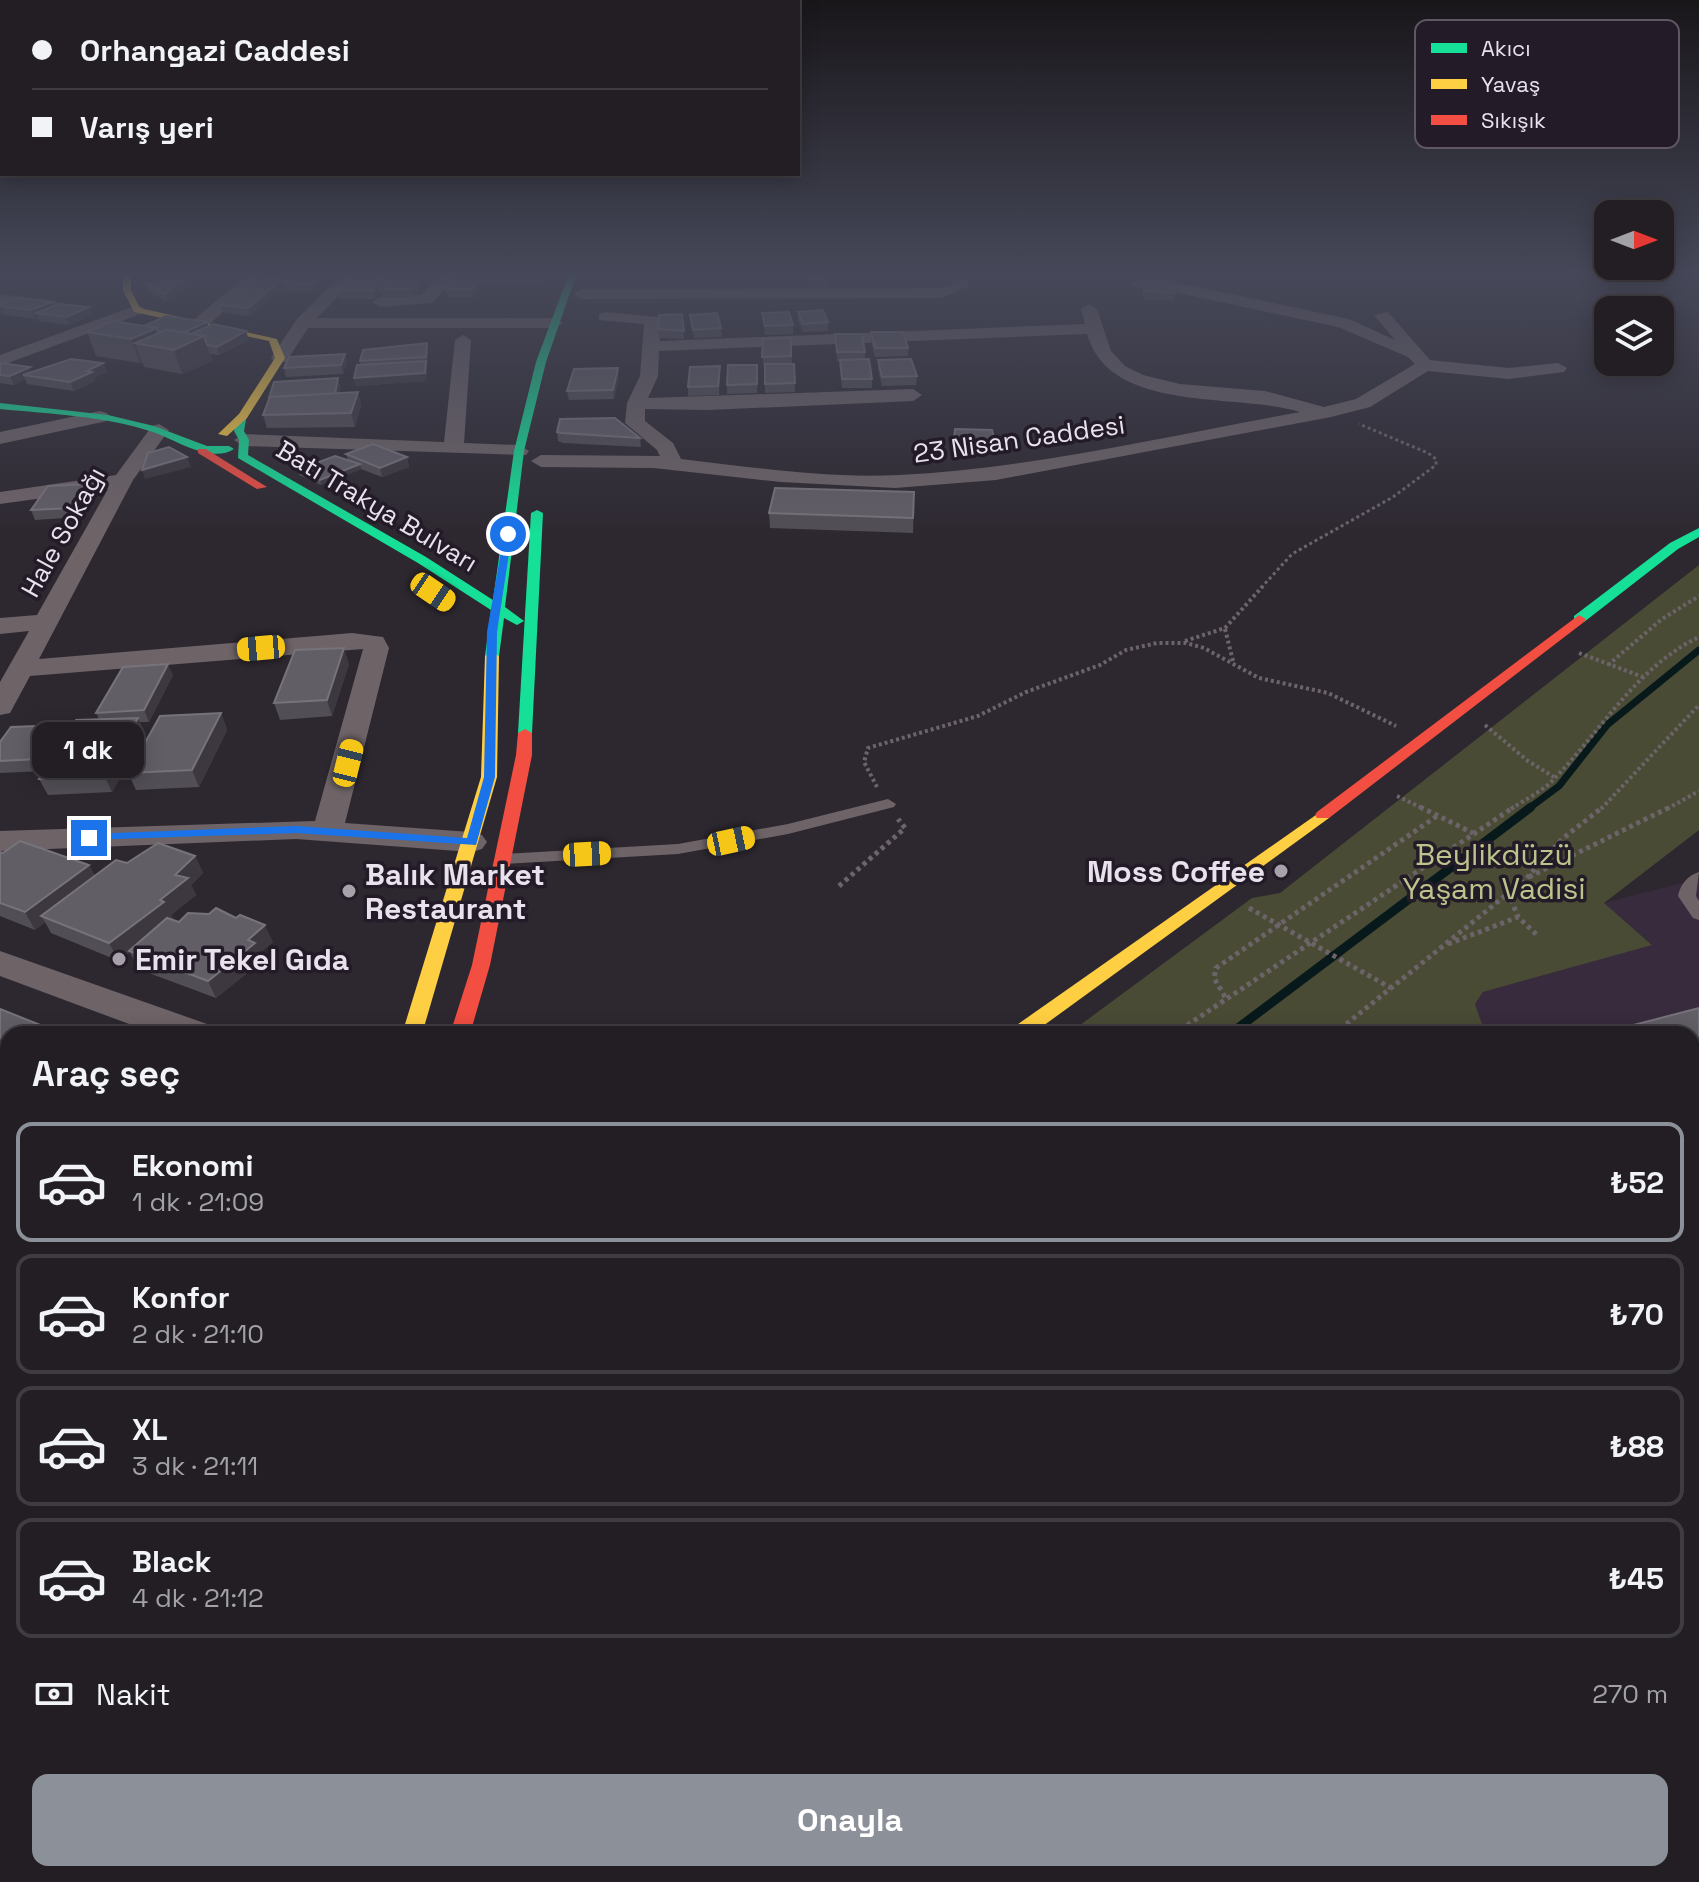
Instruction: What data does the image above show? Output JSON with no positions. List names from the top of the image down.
{
  "streets": {
    "main road": ["Batı Trakya Bulvarı"],
    "street": ["23 Nisan Caddesi", "Hale Sokağı"]
  },
  "crossings": [
    ["Batı Trakya Bulvarı", "Hale Sokağı"]
  ],
  "parks": ["Beylikdüzü Yaşam Vadisi"],
  "places": ["Moss Coffee", "Balık Market Restaurant", "Emir Tekel Gıda"],
  "legend": ["Akıcı", "Yavaş", "Sıkışık"],
  "north": "right",
  "page": {
    "banner": ["Orhangazi Caddesi", "Varış yeri"],
    "bubble": "1 dk",
    "heading": "Araç seç",
    "list": [
      {
        "name": "Ekonomi",
        "note": "1 dk · 21:09",
        "value": "₺52"
      },
      {
        "name": "Konfor",
        "note": "2 dk · 21:10",
        "value": "₺70"
      },
      {
        "name": "XL",
        "note": "3 dk · 21:11",
        "value": "₺88"
      },
      {
        "name": "Black",
        "note": "4 dk · 21:12",
        "value": "₺45"
      }
    ],
    "pay": ["Nakit", "270 m"],
    "buttons": "Onayla"
  }
}
